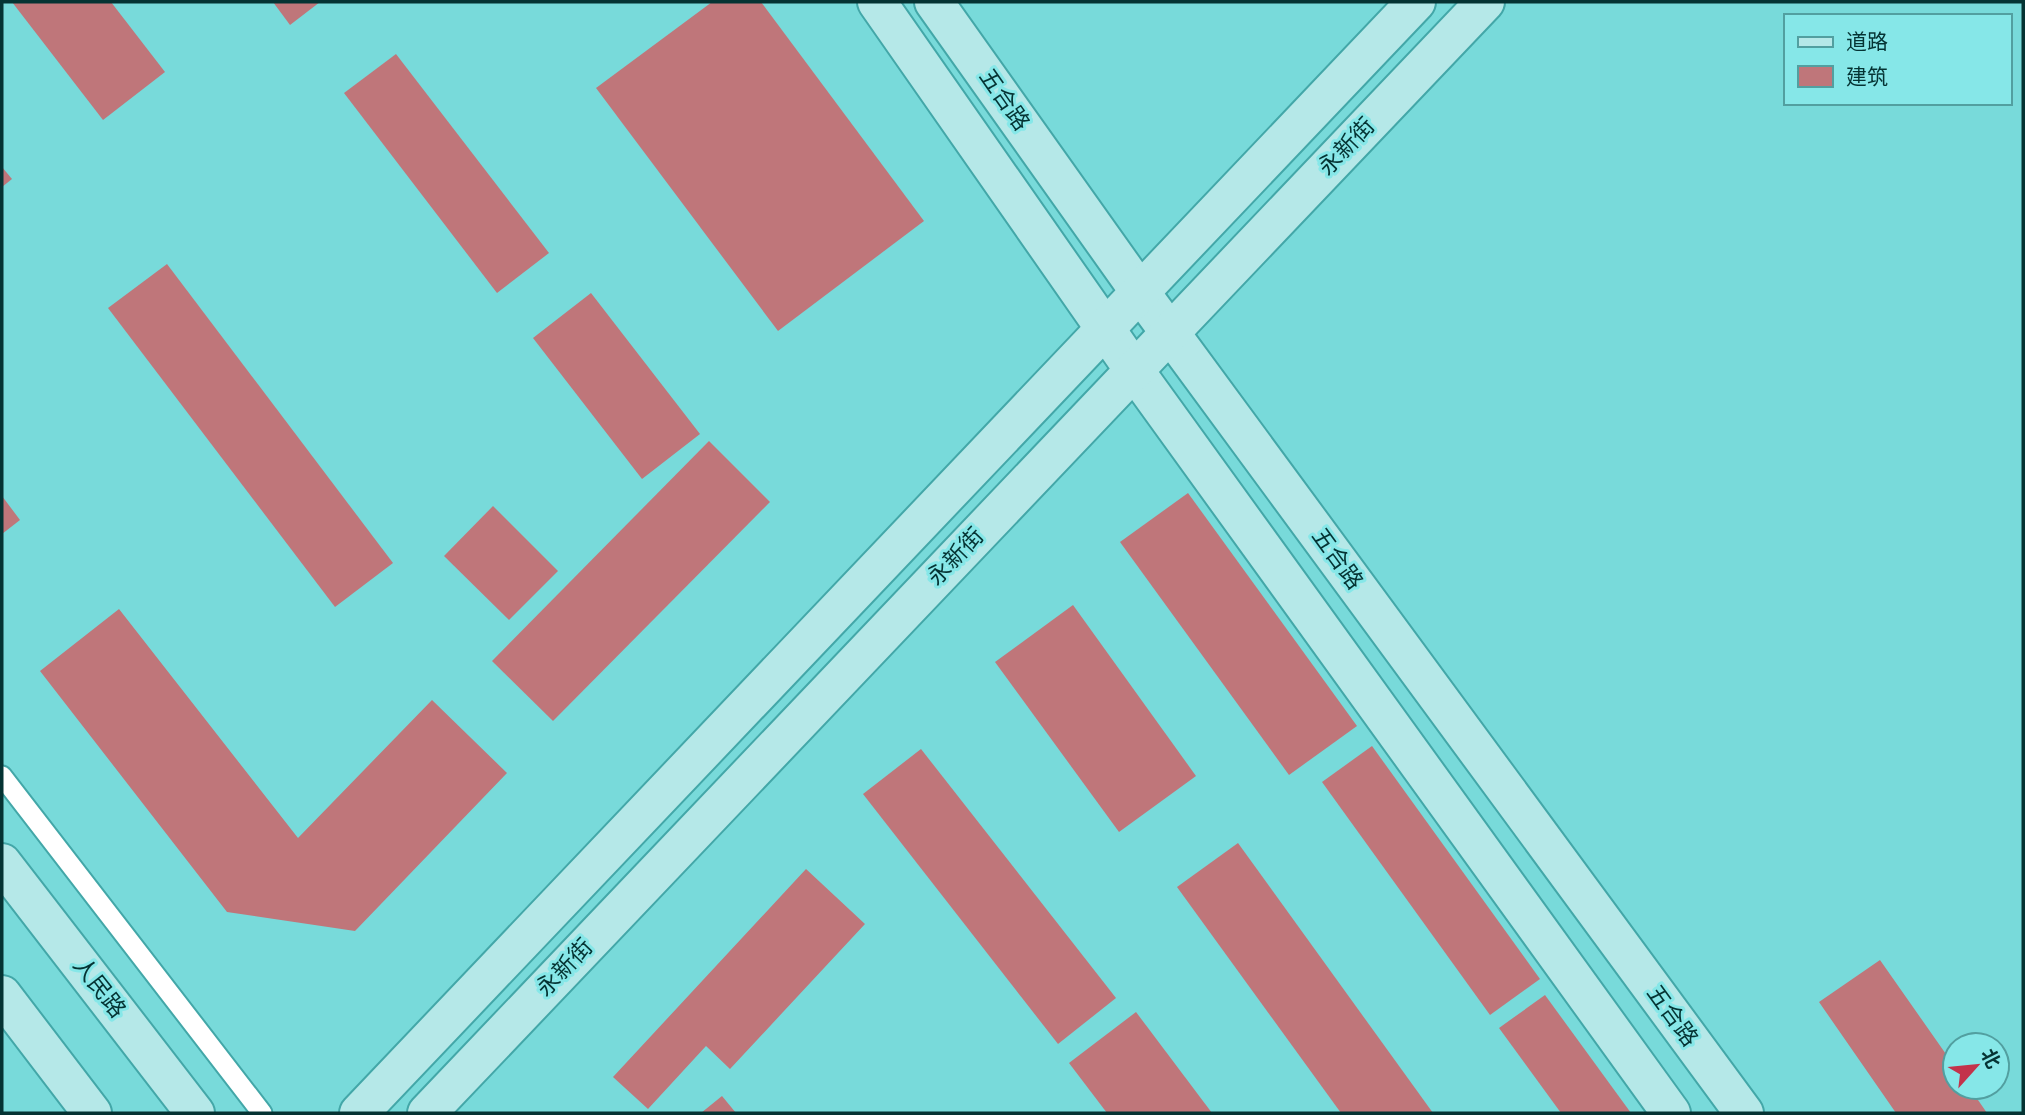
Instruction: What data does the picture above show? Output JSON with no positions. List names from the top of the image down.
{
  "streets": {
    "street": ["五合路", "永新街", "人民路"]
  },
  "crossings": [
    ["五合路", "永新街"]
  ],
  "legend": ["道路", "建筑"],
  "north": "top right"
}
